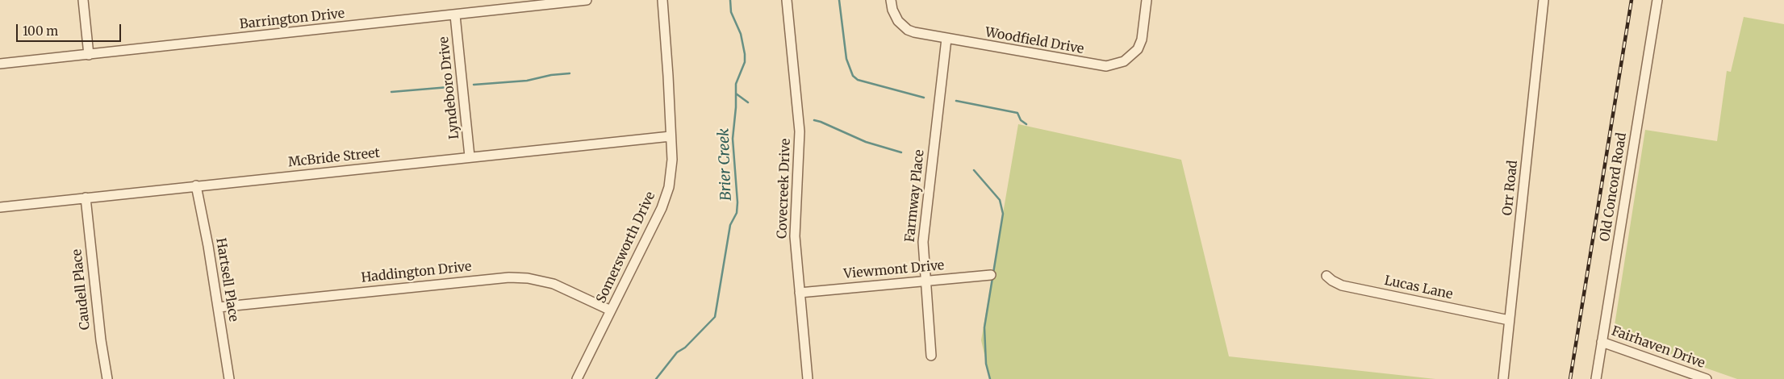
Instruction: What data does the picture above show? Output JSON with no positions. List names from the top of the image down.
{
  "streets": {
    "street": [
      "Barrington Drive",
      "Woodfield Drive",
      "Lyndeboro Drive",
      "McBride Street",
      "Old Concord Road",
      "Orr Road",
      "Covecreek Drive",
      "Farmway Place",
      "Somersworth Drive",
      "Viewmont Drive",
      "Haddington Drive",
      "Hartsell Place",
      "Lucas Lane",
      "Caudell Place",
      "Fairhaven Drive"
    ]
  },
  "crossings": [
    ["Barrington Drive", "Lyndeboro Drive"],
    ["Woodfield Drive", "Farmway Place"],
    ["Lyndeboro Drive", "McBride Street"],
    ["McBride Street", "Somersworth Drive"],
    ["McBride Street", "Hartsell Place"],
    ["McBride Street", "Caudell Place"],
    ["Old Concord Road", "Fairhaven Drive"],
    ["Orr Road", "Lucas Lane"],
    ["Covecreek Drive", "Viewmont Drive"],
    ["Farmway Place", "Viewmont Drive"],
    ["Somersworth Drive", "Haddington Drive"],
    ["Haddington Drive", "Hartsell Place"]
  ],
  "water": ["Brier Creek"],
  "scale_bar": "100 m"
}
